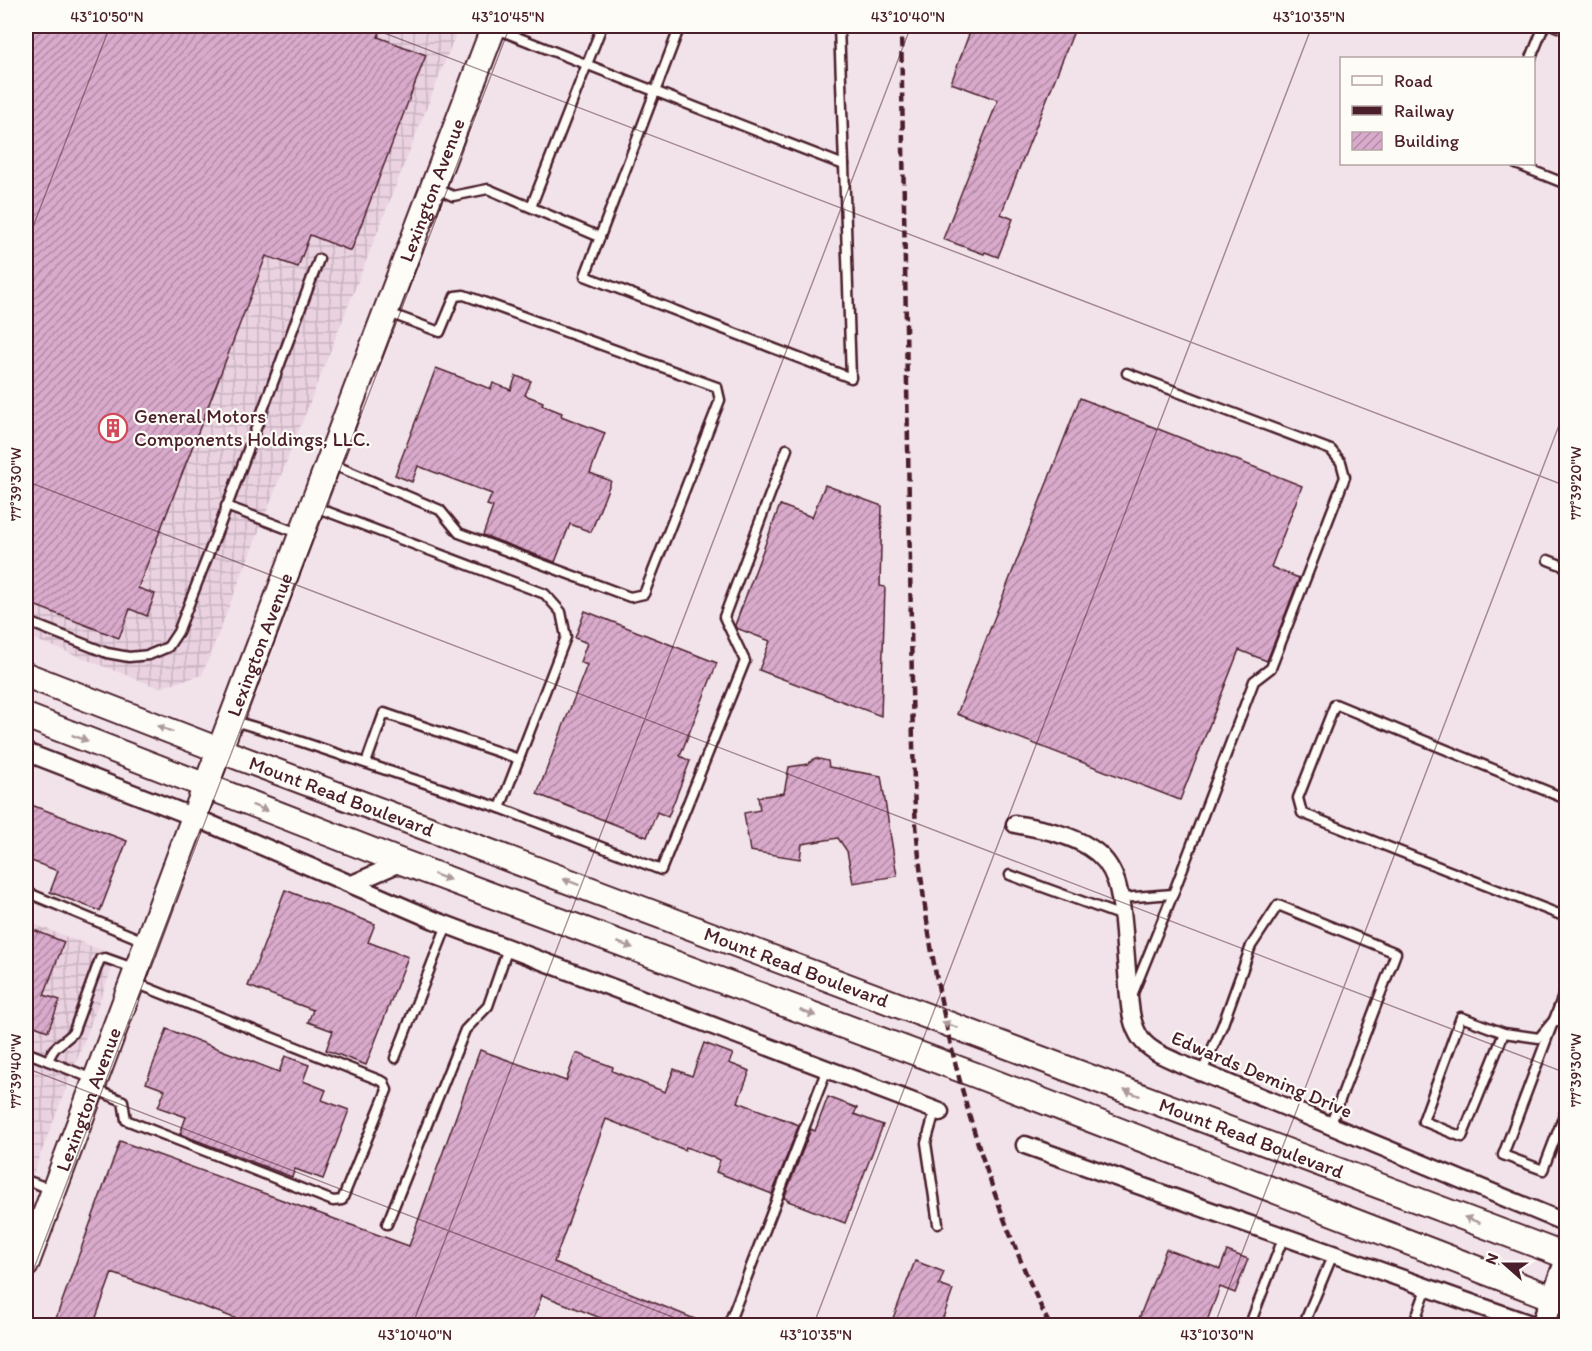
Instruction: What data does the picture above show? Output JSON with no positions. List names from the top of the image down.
{
  "streets": {
    "main road": ["Lexington Avenue", "Mount Read Boulevard"],
    "street": ["Edwards Deming Drive"]
  },
  "crossings": [
    ["Lexington Avenue", "Mount Read Boulevard"]
  ],
  "places": {
    "building": ["General Motors Components Holdings, LLC."]
  },
  "legend": ["Road", "Railway", "Building"],
  "north": "left",
  "coordinates": [
    "43°10'50\"N",
    "43°10'45\"N",
    "43°10'40\"N",
    "43°10'35\"N",
    "77°39'20\"W",
    "77°39'30\"W",
    "77°39'40\"W",
    "43°10'30\"N"
  ]
}
